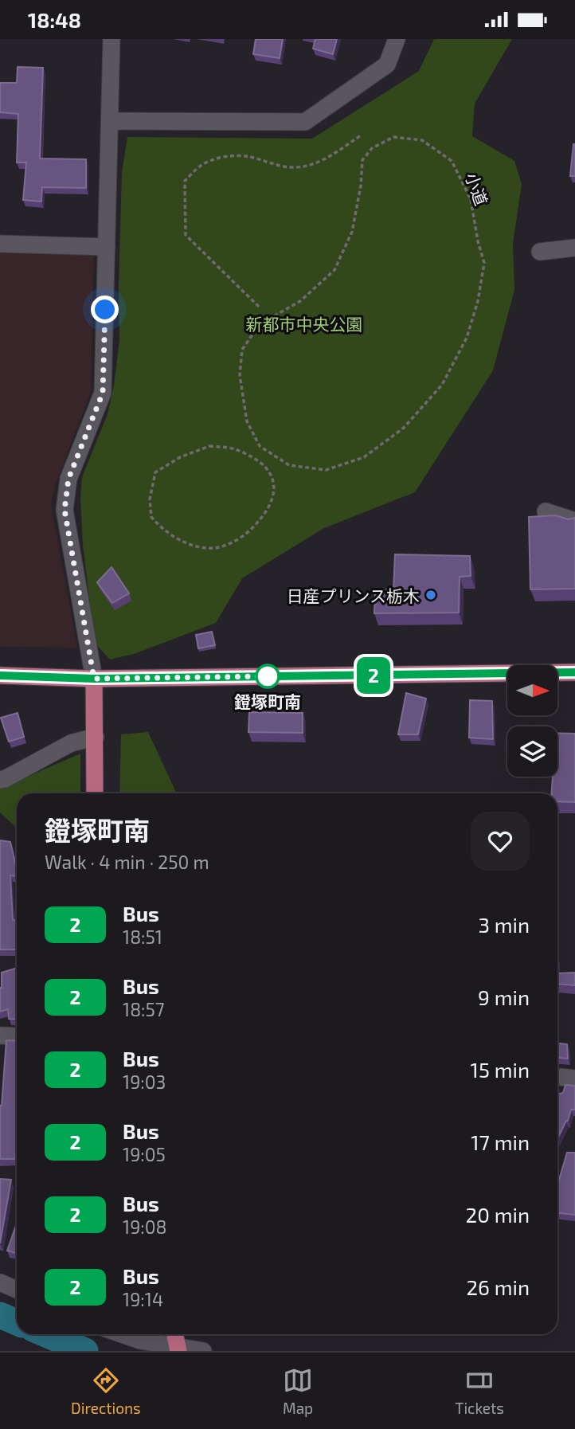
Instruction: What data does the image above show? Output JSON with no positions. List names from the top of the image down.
{
  "streets": {
    "path": ["小道"]
  },
  "parks": ["新都市中央公園"],
  "places": ["日産プリンス栃木", "鐙塚町南"],
  "lines": ["bus line 2"],
  "north": "right",
  "page": {
    "status": "18:48",
    "on_map": "2",
    "heading": ["鐙塚町南", "Walk · 4 min · 250 m"],
    "list": [
      {
        "mark": "2",
        "name": "Bus",
        "note": "18:51",
        "value": "3 min"
      },
      {
        "mark": "2",
        "name": "Bus",
        "note": "18:57",
        "value": "9 min"
      },
      {
        "mark": "2",
        "name": "Bus",
        "note": "19:03",
        "value": "15 min"
      },
      {
        "mark": "2",
        "name": "Bus",
        "note": "19:05",
        "value": "17 min"
      },
      {
        "mark": "2",
        "name": "Bus",
        "note": "19:08",
        "value": "20 min"
      },
      {
        "mark": "2",
        "name": "Bus",
        "note": "19:14",
        "value": "26 min"
      }
    ],
    "tabs": ["Directions", "Map", "Tickets"]
  }
}
